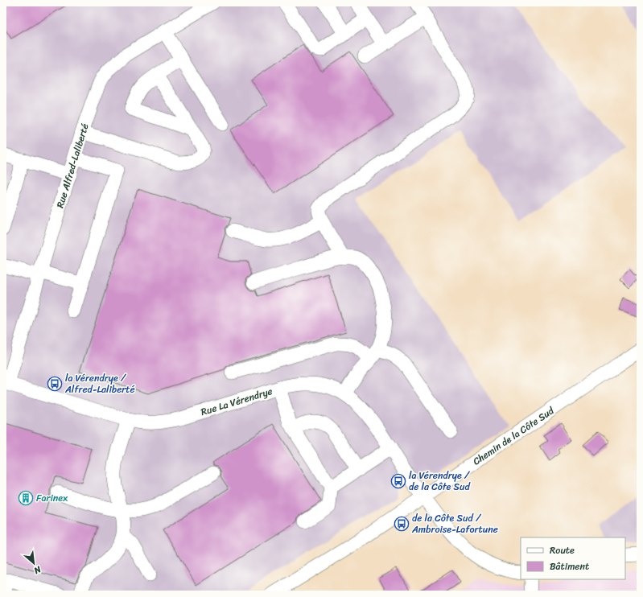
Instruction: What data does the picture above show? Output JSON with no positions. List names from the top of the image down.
{
  "streets": {
    "street": ["Rue Alfred-Laliberté", "Rue La Vérendrye", "Chemin de la Côte Sud"]
  },
  "crossings": [
    ["Rue Alfred-Laliberté", "Rue La Vérendrye"],
    ["Rue La Vérendrye", "Chemin de la Côte Sud"]
  ],
  "places": {
    "bus stop": ["la Vérendrye / Alfred-Laliberté", "la Vérendrye / de la Côte Sud", "de la Côte Sud / Ambroise-Lafortune"],
    "building": ["Farinex"]
  },
  "legend": ["Route", "Bâtiment"],
  "north": "bottom right"
}
